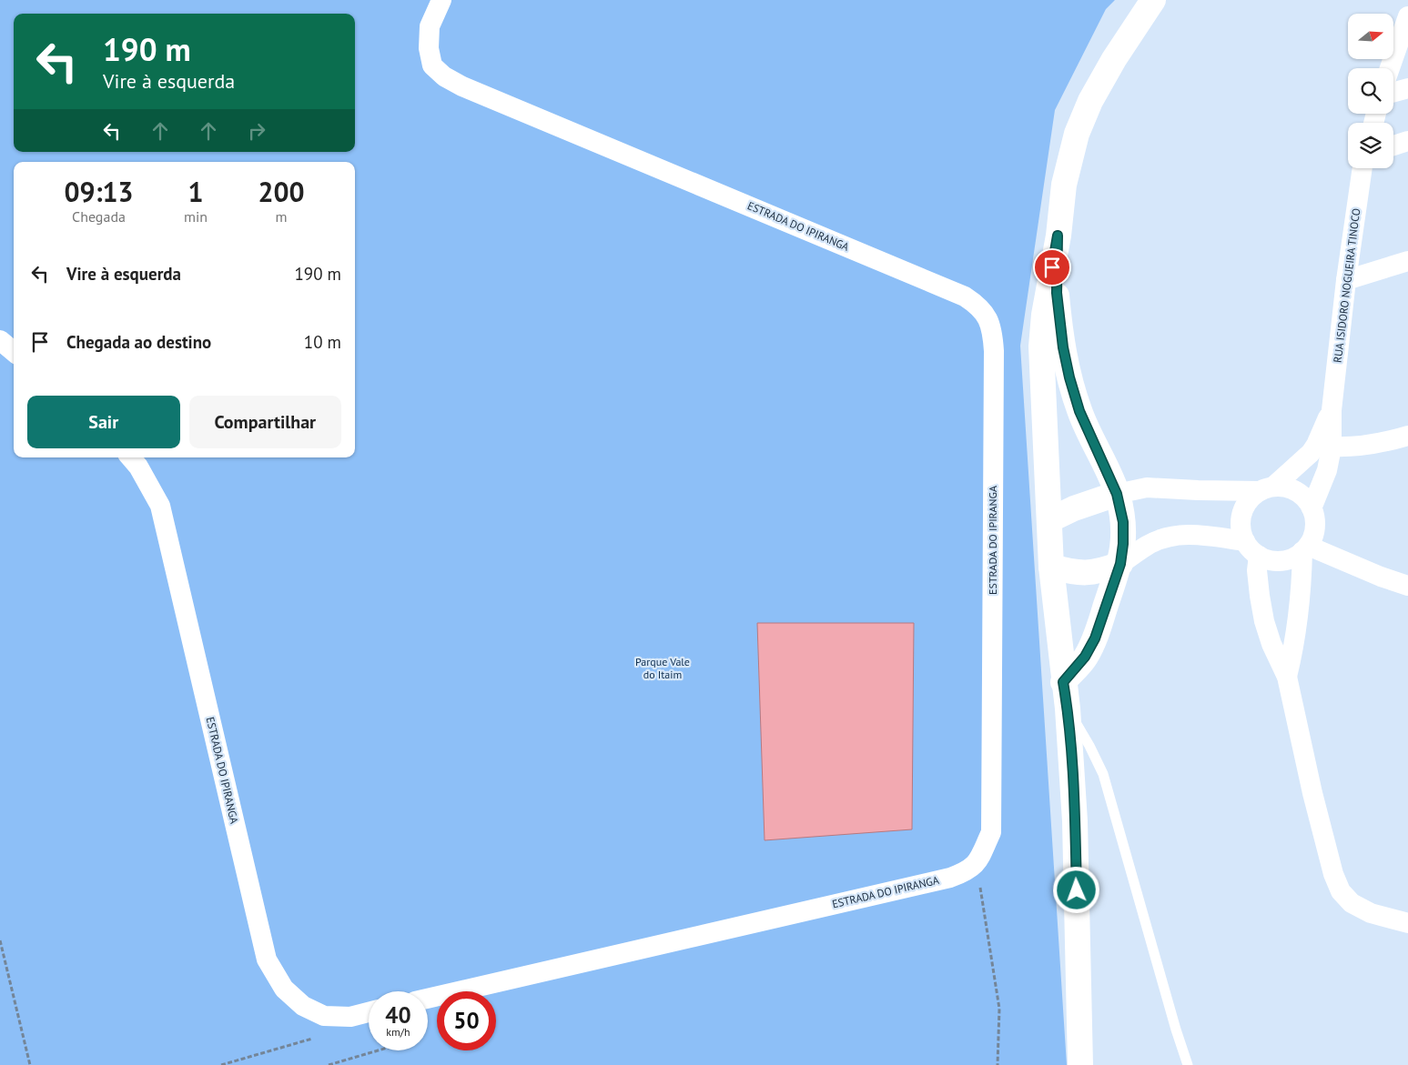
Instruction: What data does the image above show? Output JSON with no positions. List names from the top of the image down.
{
  "streets": {
    "street": ["ESTRADA DO IPIRANGA", "RUA ISIDORO NOGUEIRA TINOCO"]
  },
  "parks": ["Parque Vale do Itaim"],
  "north": "right",
  "page": {
    "turn": ["190 m", "Vire à esquerda"],
    "eta": [
      "09:13",
      "Chegada",
      "1",
      "min",
      "200",
      "m"
    ],
    "list": [
      {
        "name": "Vire à esquerda",
        "value": "190 m"
      },
      {
        "name": "Chegada ao destino",
        "value": "10 m"
      }
    ],
    "buttons": ["Sair", "Compartilhar"],
    "speed": "40 km/h",
    "limit": "50"
  }
}
